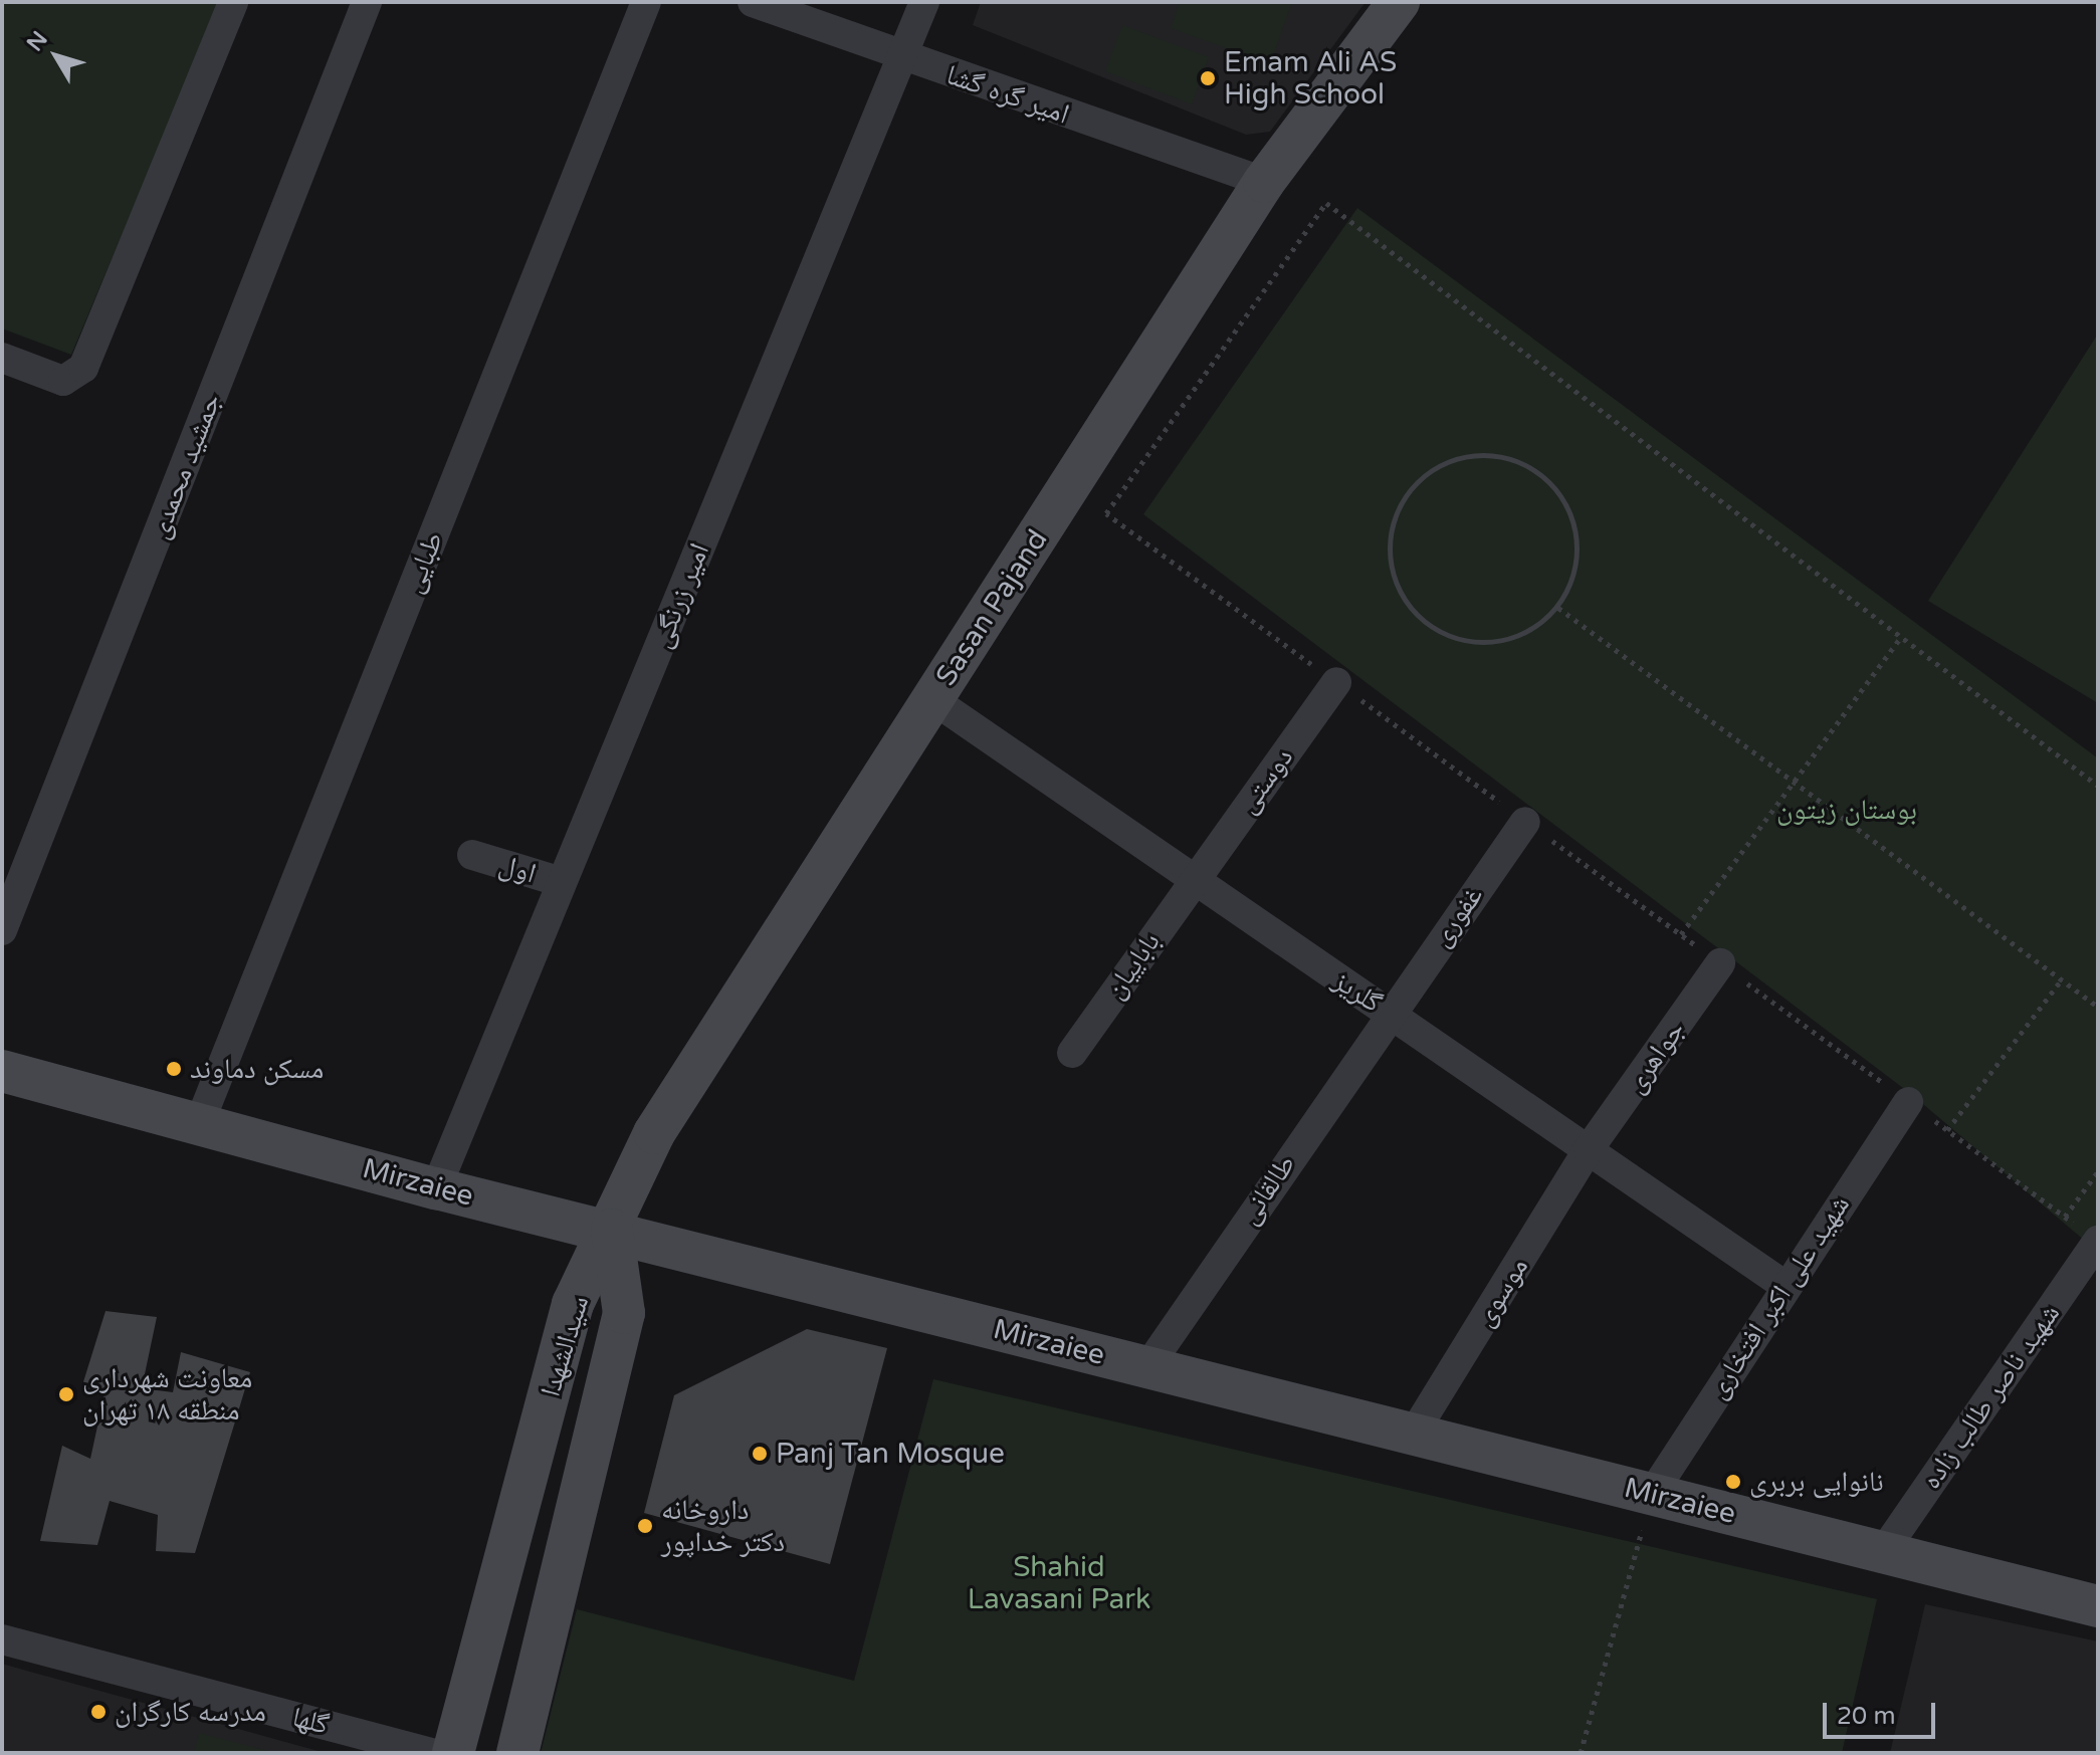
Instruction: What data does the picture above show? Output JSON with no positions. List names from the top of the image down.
{
  "streets": {
    "street": [
      "امیر گره گشا",
      "جمشید محمدی",
      "طبایی",
      "امیر زرنگی",
      "Sasan Pajand",
      "دوستی",
      "اول",
      "غفوری",
      "باباییان",
      "گلریز",
      "جواهری",
      "Mirzaiee",
      "طالقانی",
      "موسوی",
      "شهید علی اکبر افتخاری",
      "سیدالشهدا",
      "شهید ناصر طالب زاده",
      "گلها"
    ]
  },
  "crossings": [
    ["امیر گره گشا", "امیر زرنگی"],
    ["امیر گره گشا", "Sasan Pajand"],
    ["طبایی", "Mirzaiee"],
    ["امیر زرنگی", "اول"],
    ["امیر زرنگی", "Mirzaiee"],
    ["Sasan Pajand", "گلریز"],
    ["Sasan Pajand", "Mirzaiee"],
    ["Sasan Pajand", "سیدالشهدا"],
    ["دوستی", "باباییان"],
    ["دوستی", "گلریز"],
    ["غفوری", "گلریز"],
    ["غفوری", "طالقانی"],
    ["باباییان", "گلریز"],
    ["گلریز", "جواهری"],
    ["گلریز", "طالقانی"],
    ["گلریز", "موسوی"],
    ["گلریز", "شهید علی اکبر افتخاری"],
    ["جواهری", "موسوی"],
    ["Mirzaiee", "طالقانی"],
    ["Mirzaiee", "موسوی"],
    ["Mirzaiee", "شهید علی اکبر افتخاری"],
    ["Mirzaiee", "سیدالشهدا"],
    ["Mirzaiee", "شهید ناصر طالب زاده"]
  ],
  "parks": ["بوستان زیتون", "Shahid Lavasani Park"],
  "places": [
    "Emam Ali AS High School",
    "مسکن دماوند",
    "معاونت شهرداری منطقه ۱۸ تهران",
    "Panj Tan Mosque",
    "نانوایی بربری",
    "داروخانه دکتر خداپور",
    "مدرسه کارگران"
  ],
  "scale_bar": "20 m",
  "north": "top left"
}
